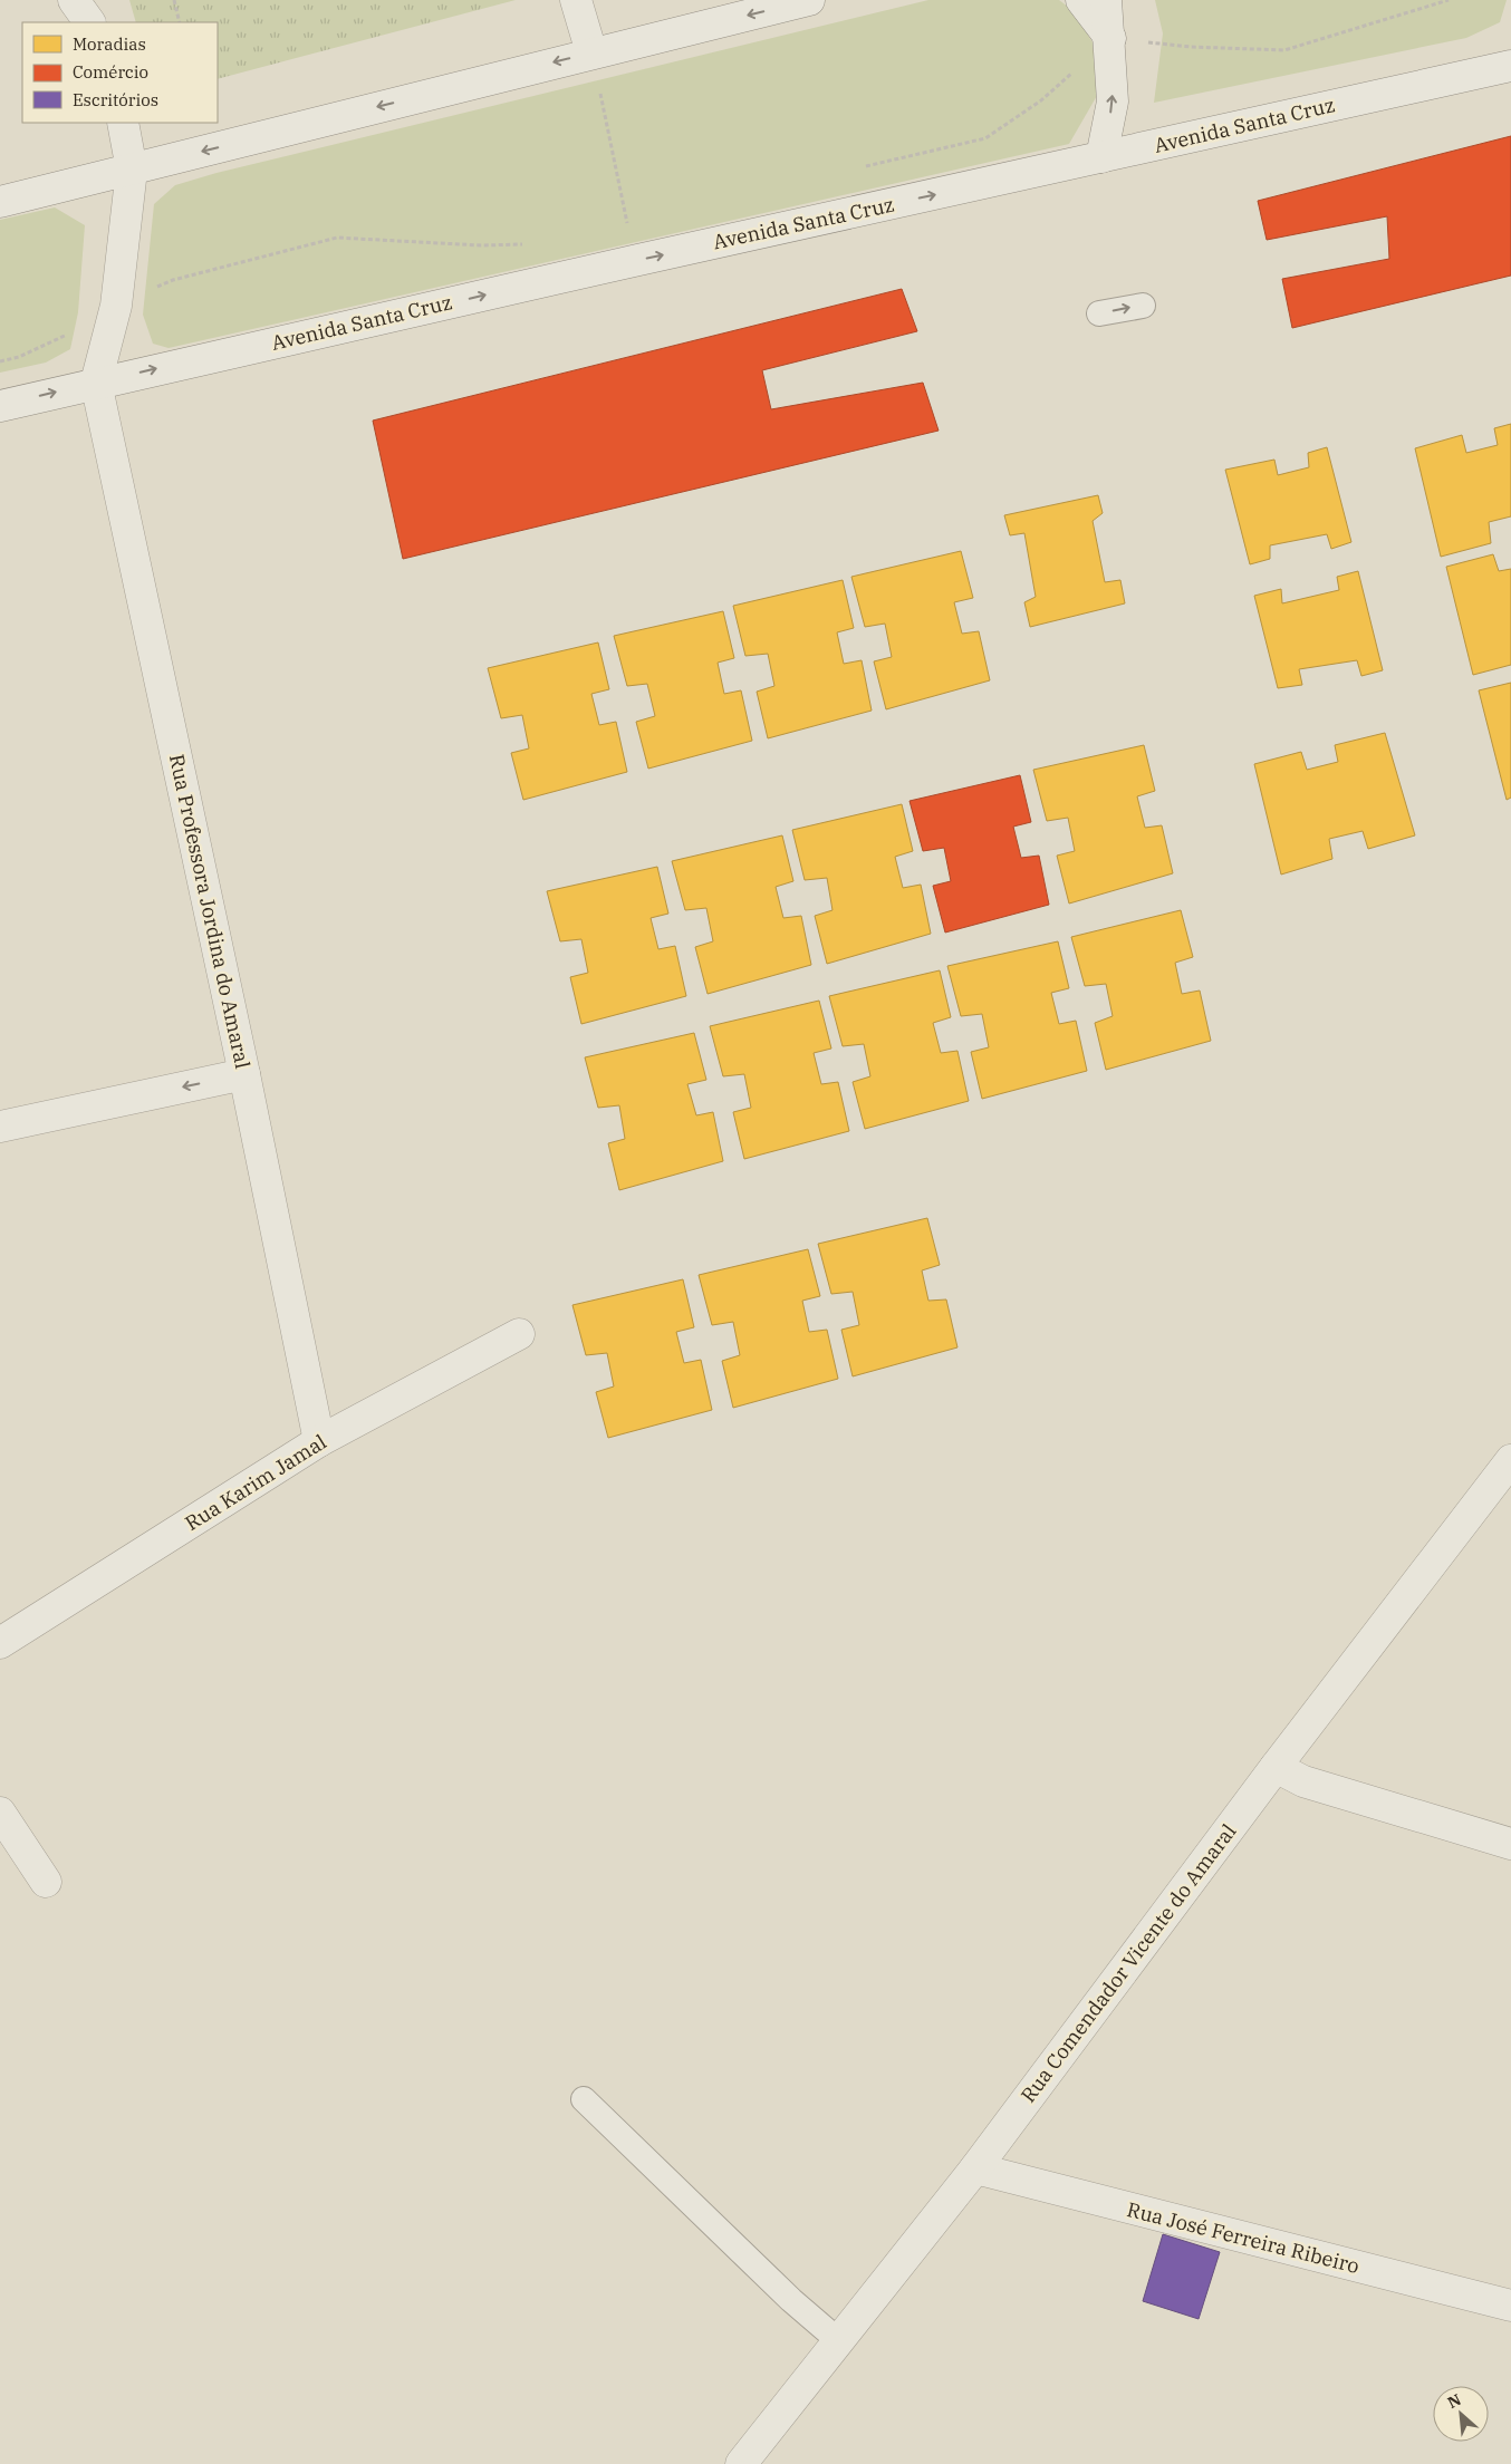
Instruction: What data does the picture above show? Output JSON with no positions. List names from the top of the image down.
{
  "streets": {
    "street": [
      "Avenida Santa Cruz",
      "Rua Professora Jordina do Amaral",
      "Rua Karim Jamal",
      "Rua Comendador Vicente do Amaral",
      "Rua José Ferreira Ribeiro"
    ]
  },
  "crossings": [
    ["Avenida Santa Cruz", "Rua Professora Jordina do Amaral"],
    ["Rua Professora Jordina do Amaral", "Rua Karim Jamal"],
    ["Rua Comendador Vicente do Amaral", "Rua José Ferreira Ribeiro"]
  ],
  "legend": ["Moradias", "Comércio", "Escritórios"],
  "north": "top left"
}
